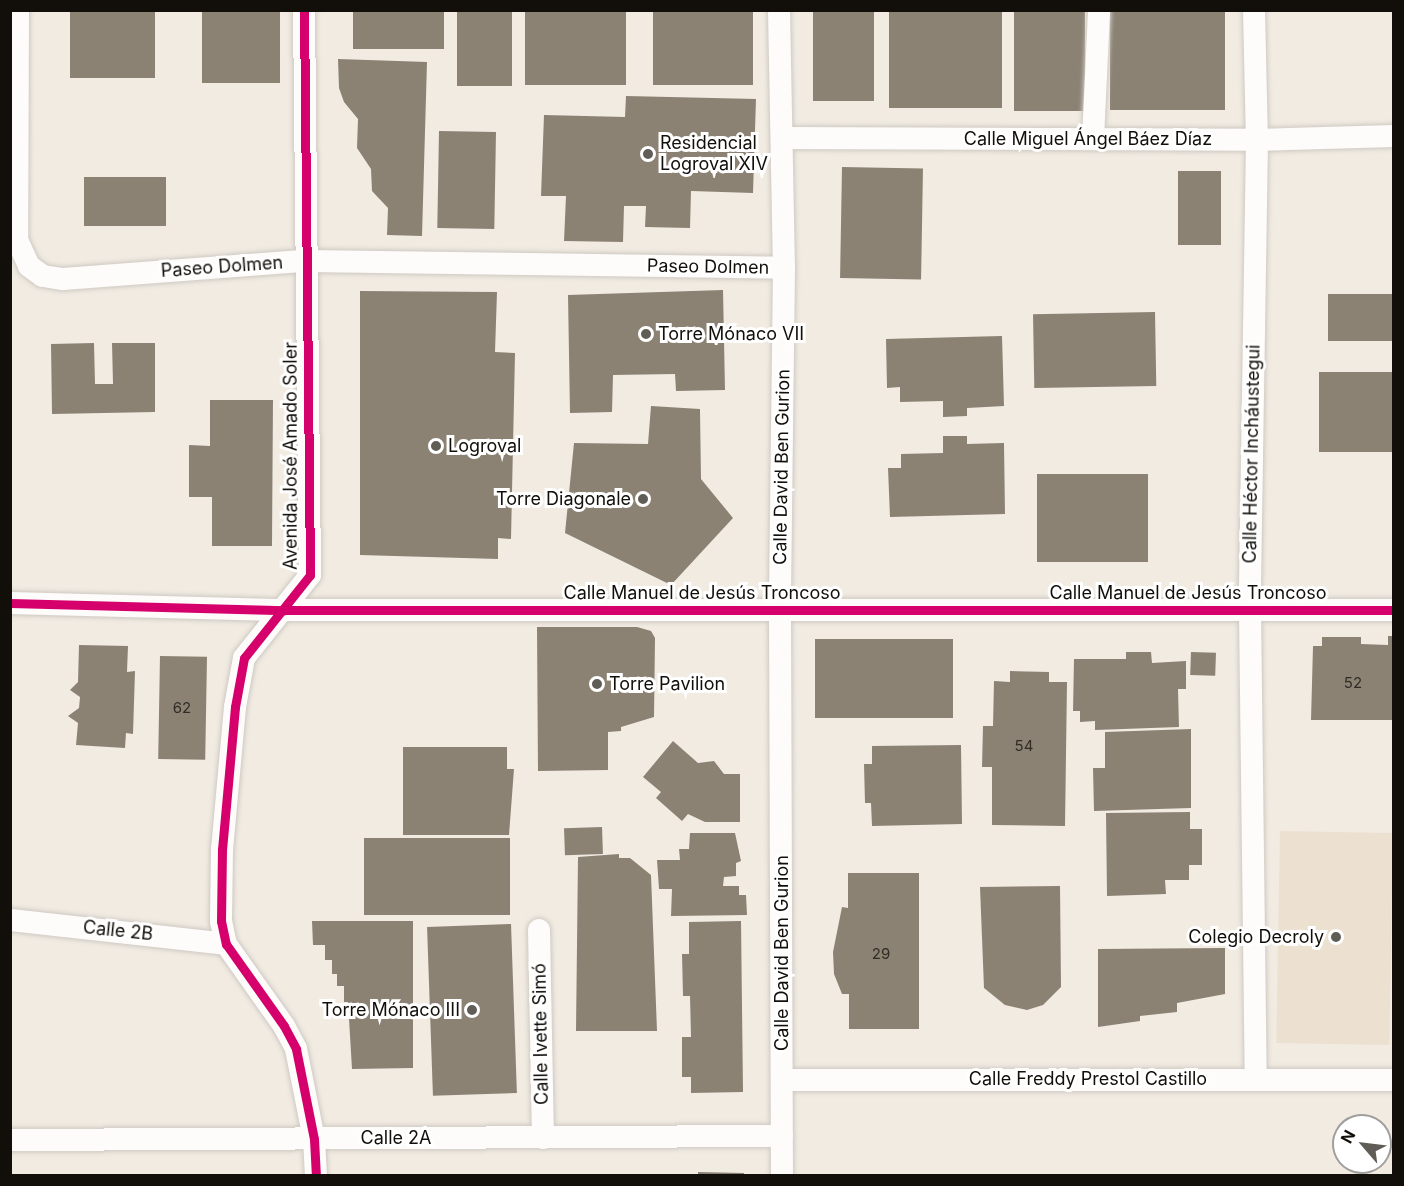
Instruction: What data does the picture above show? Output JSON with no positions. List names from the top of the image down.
{
  "streets": {
    "street": [
      "Calle Miguel Ángel Báez Díaz",
      "Paseo Dolmen",
      "Calle Héctor Incháustegui",
      "Avenida José Amado Soler",
      "Calle David Ben Gurion",
      "Calle Manuel de Jesús Troncoso",
      "Calle 2B",
      "Calle Ivette Simó",
      "Calle Freddy Prestol Castillo",
      "Calle 2A"
    ]
  },
  "crossings": [
    ["Calle Miguel Ángel Báez Díaz", "Calle Héctor Incháustegui"],
    ["Calle Miguel Ángel Báez Díaz", "Calle David Ben Gurion"],
    ["Paseo Dolmen", "Avenida José Amado Soler"],
    ["Paseo Dolmen", "Calle David Ben Gurion"],
    ["Calle Héctor Incháustegui", "Calle Manuel de Jesús Troncoso"],
    ["Calle Héctor Incháustegui", "Calle Freddy Prestol Castillo"],
    ["Avenida José Amado Soler", "Calle Manuel de Jesús Troncoso"],
    ["Avenida José Amado Soler", "Calle 2B"],
    ["Avenida José Amado Soler", "Calle 2A"],
    ["Calle David Ben Gurion", "Calle Manuel de Jesús Troncoso"],
    ["Calle David Ben Gurion", "Calle Freddy Prestol Castillo"],
    ["Calle David Ben Gurion", "Calle 2A"],
    ["Calle Ivette Simó", "Calle 2A"]
  ],
  "places": [
    "Residencial Logroval XIV",
    "Torre Mónaco VII",
    "Logroval",
    "Torre Diagonale",
    "Torre Pavilion",
    "Colegio Decroly",
    "Torre Mónaco III"
  ],
  "house_numbers": [
    "52",
    "62",
    "54",
    "29"
  ],
  "north": "top left"
}
